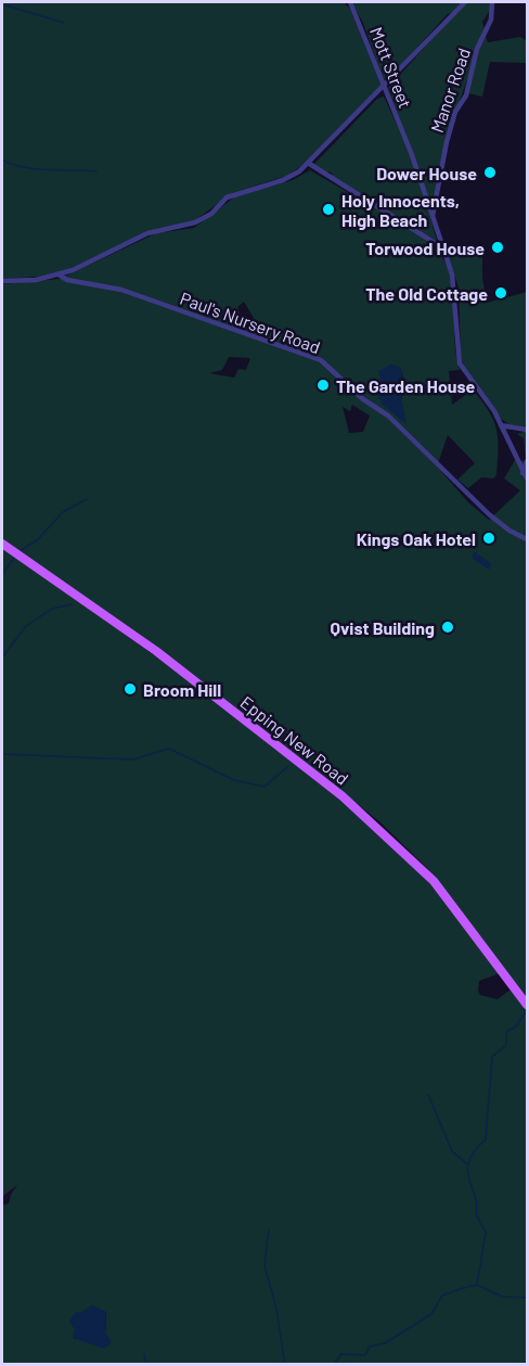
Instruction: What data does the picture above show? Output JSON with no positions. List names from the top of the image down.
{
  "streets": {
    "main road": ["Epping New Road"],
    "street": ["Mott Street", "Manor Road", "Paul's Nursery Road"]
  },
  "crossings": [
    ["Mott Street", "Manor Road"]
  ],
  "places": [
    "Dower House",
    "Holy Innocents, High Beach",
    "Torwood House",
    "The Old Cottage",
    "The Garden House",
    "Kings Oak Hotel",
    "Qvist Building",
    "Broom Hill"
  ]
}
